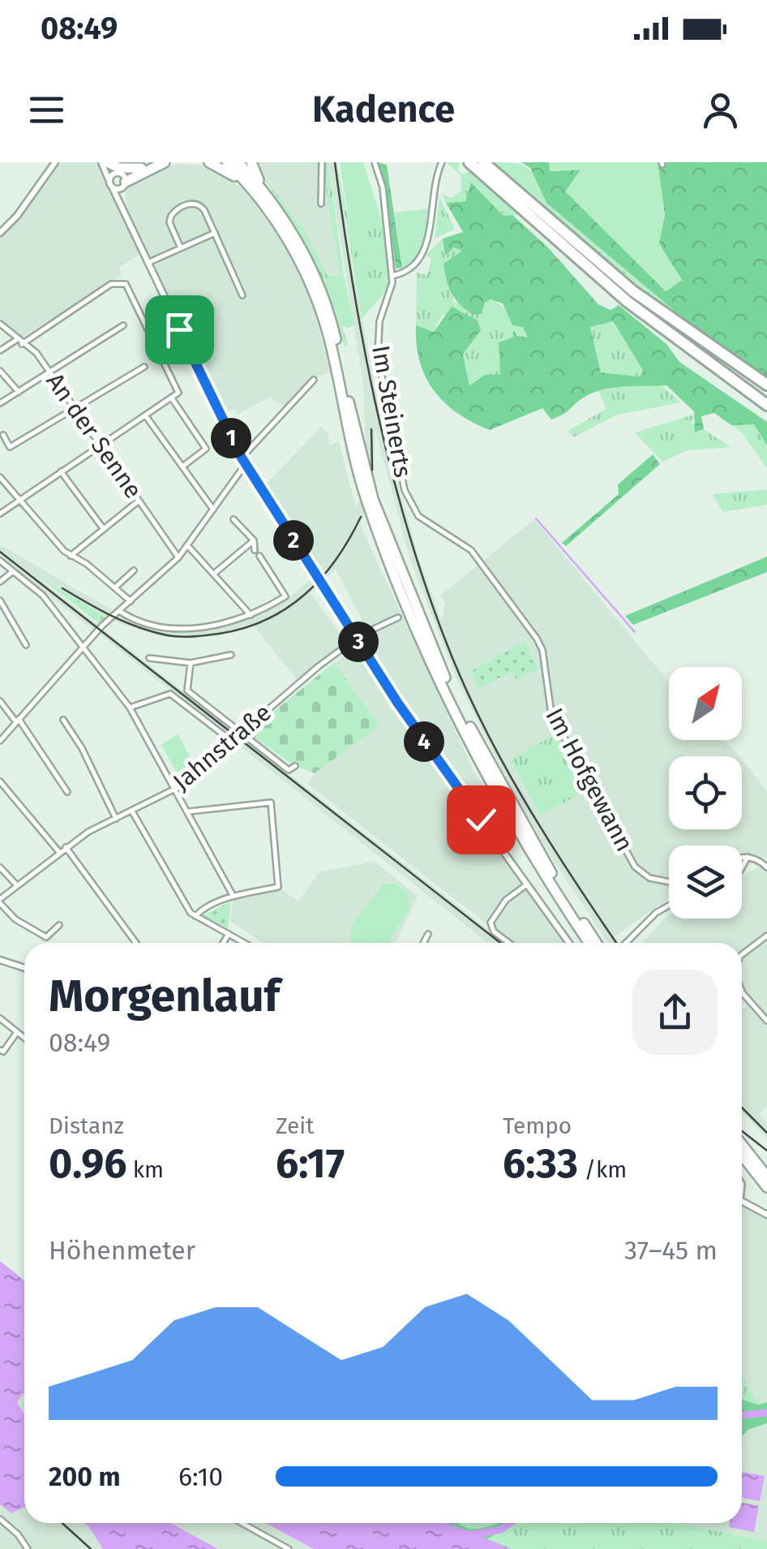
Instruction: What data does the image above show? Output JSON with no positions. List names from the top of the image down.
{
  "streets": {
    "street": [
      "Im Steinerts",
      "An der Senne",
      "Jahnstraße",
      "Im Hofgewann"
    ]
  },
  "crossings": [
    ["Im Steinerts", "Im Hofgewann"]
  ],
  "north": "top right",
  "page": {
    "status": "08:49",
    "header": "Kadence",
    "pins": [
      "1",
      "2",
      "3",
      "4"
    ],
    "heading": ["Morgenlauf", "08:49"],
    "stats": [
      ["Distanz", "0.96 km"],
      ["Zeit", "6:17"],
      ["Tempo", "6:33 /km"]
    ],
    "chart": ["Höhenmeter", "37–45 m"],
    "list": [
      {
        "name": "200 m",
        "note": "6:10"
      }
    ]
  }
}
